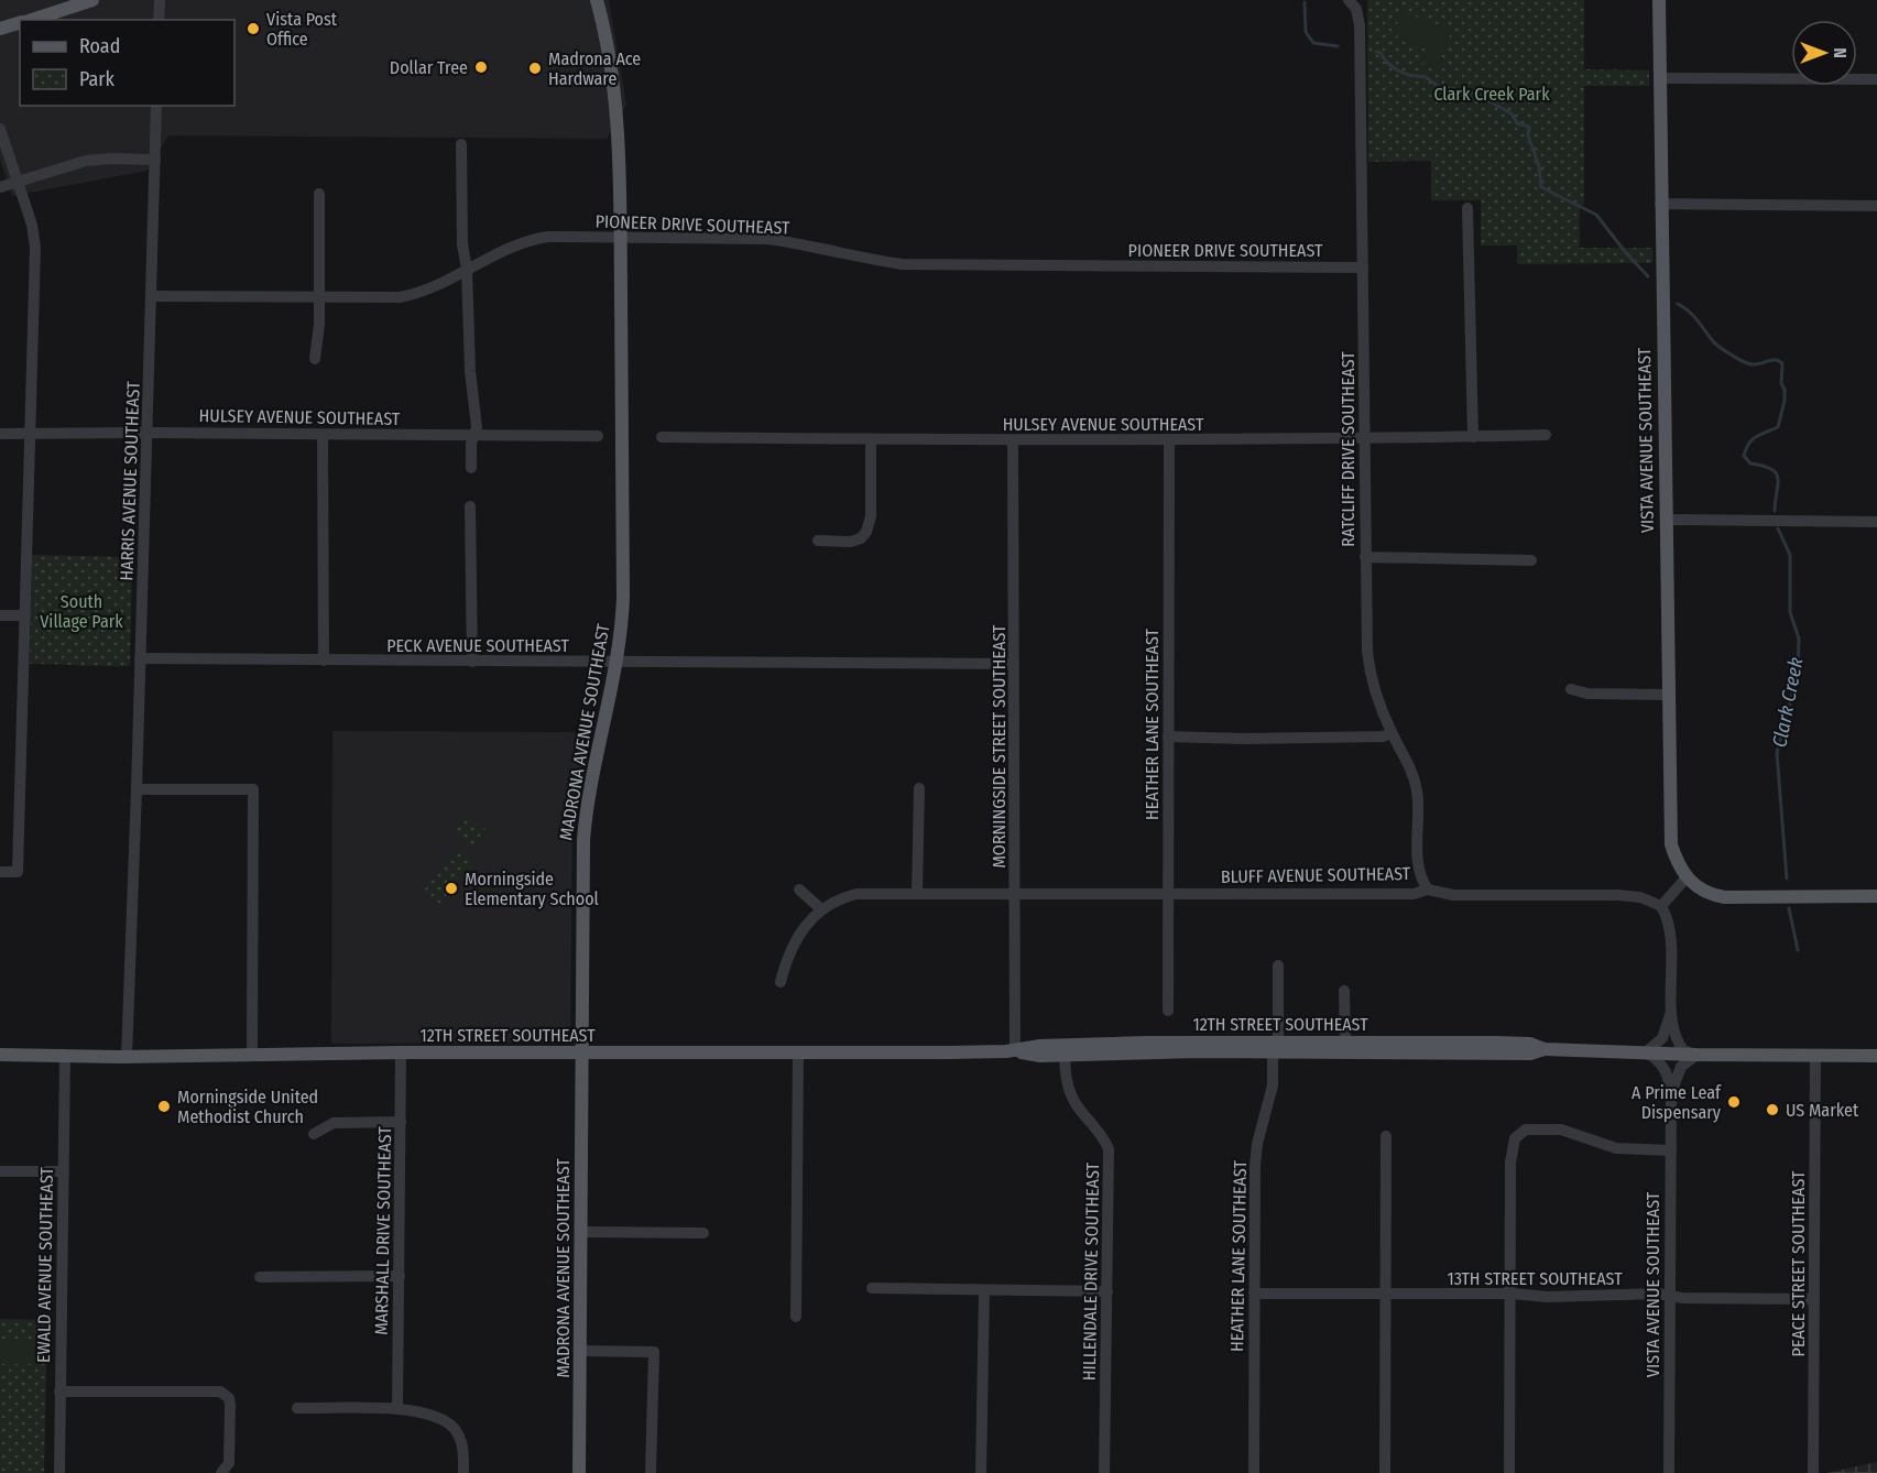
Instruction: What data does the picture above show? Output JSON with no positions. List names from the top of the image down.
{
  "streets": {
    "main road": ["VISTA AVENUE SOUTHEAST", "MADRONA AVENUE SOUTHEAST", "12TH STREET SOUTHEAST"],
    "street": [
      "PIONEER DRIVE SOUTHEAST",
      "HULSEY AVENUE SOUTHEAST",
      "RATCLIFF DRIVE SOUTHEAST",
      "HARRIS AVENUE SOUTHEAST",
      "PECK AVENUE SOUTHEAST",
      "HEATHER LANE SOUTHEAST",
      "MORNINGSIDE STREET SOUTHEAST",
      "BLUFF AVENUE SOUTHEAST",
      "MARSHALL DRIVE SOUTHEAST",
      "PEACE STREET SOUTHEAST",
      "EWALD AVENUE SOUTHEAST",
      "HILLENDALE DRIVE SOUTHEAST",
      "13TH STREET SOUTHEAST"
    ]
  },
  "crossings": [
    ["PIONEER DRIVE SOUTHEAST", "RATCLIFF DRIVE SOUTHEAST"],
    ["PIONEER DRIVE SOUTHEAST", "HARRIS AVENUE SOUTHEAST"],
    ["PIONEER DRIVE SOUTHEAST", "MADRONA AVENUE SOUTHEAST"],
    ["HULSEY AVENUE SOUTHEAST", "RATCLIFF DRIVE SOUTHEAST"],
    ["HULSEY AVENUE SOUTHEAST", "HARRIS AVENUE SOUTHEAST"],
    ["HULSEY AVENUE SOUTHEAST", "HEATHER LANE SOUTHEAST"],
    ["HULSEY AVENUE SOUTHEAST", "MORNINGSIDE STREET SOUTHEAST"],
    ["VISTA AVENUE SOUTHEAST", "13TH STREET SOUTHEAST"],
    ["RATCLIFF DRIVE SOUTHEAST", "BLUFF AVENUE SOUTHEAST"],
    ["HARRIS AVENUE SOUTHEAST", "PECK AVENUE SOUTHEAST"],
    ["HARRIS AVENUE SOUTHEAST", "12TH STREET SOUTHEAST"],
    ["PECK AVENUE SOUTHEAST", "MADRONA AVENUE SOUTHEAST"],
    ["PECK AVENUE SOUTHEAST", "MORNINGSIDE STREET SOUTHEAST"],
    ["HEATHER LANE SOUTHEAST", "BLUFF AVENUE SOUTHEAST"],
    ["HEATHER LANE SOUTHEAST", "12TH STREET SOUTHEAST"],
    ["HEATHER LANE SOUTHEAST", "13TH STREET SOUTHEAST"],
    ["MADRONA AVENUE SOUTHEAST", "12TH STREET SOUTHEAST"],
    ["MORNINGSIDE STREET SOUTHEAST", "BLUFF AVENUE SOUTHEAST"],
    ["MORNINGSIDE STREET SOUTHEAST", "12TH STREET SOUTHEAST"],
    ["12TH STREET SOUTHEAST", "MARSHALL DRIVE SOUTHEAST"],
    ["12TH STREET SOUTHEAST", "PEACE STREET SOUTHEAST"],
    ["12TH STREET SOUTHEAST", "EWALD AVENUE SOUTHEAST"],
    ["12TH STREET SOUTHEAST", "HILLENDALE DRIVE SOUTHEAST"],
    ["PEACE STREET SOUTHEAST", "13TH STREET SOUTHEAST"]
  ],
  "water": ["Clark Creek"],
  "parks": ["Clark Creek Park", "South Village Park"],
  "places": [
    "Vista Post Office",
    "Dollar Tree",
    "Madrona Ace Hardware",
    "Morningside Elementary School",
    "A Prime Leaf Dispensary",
    "Morningside United Methodist Church",
    "US Market"
  ],
  "legend": ["Road", "Park"],
  "north": "right"
}
